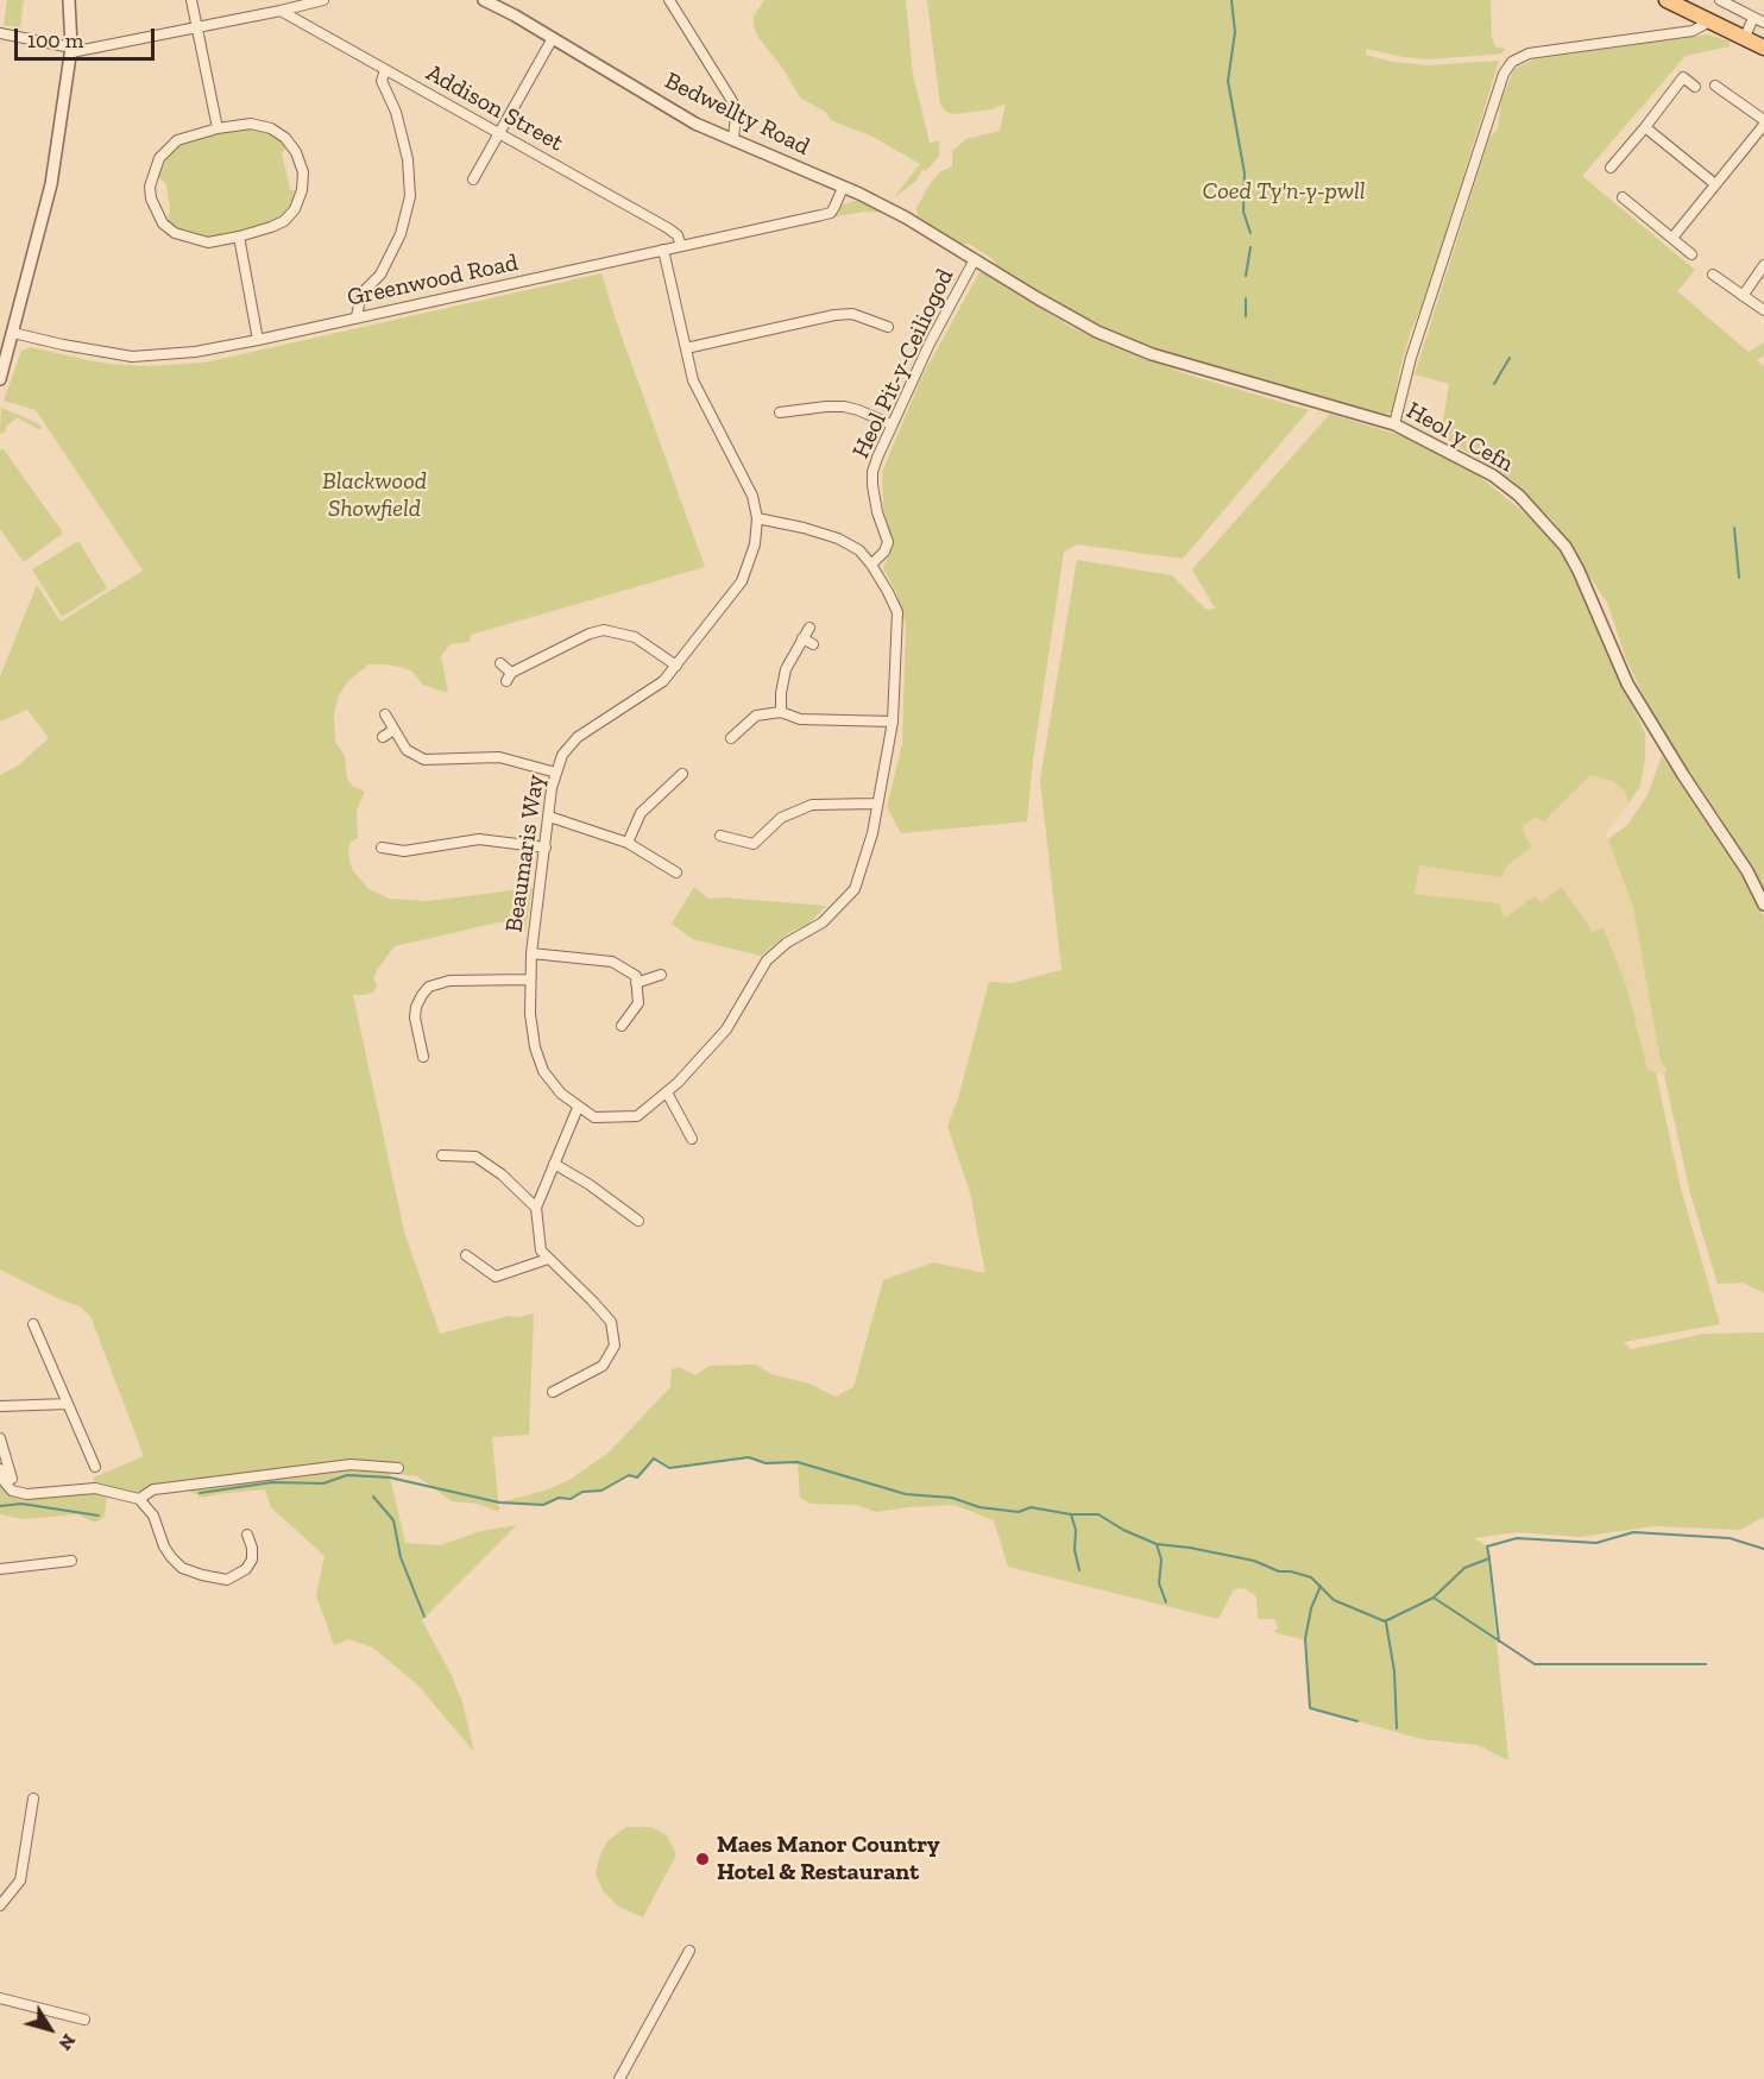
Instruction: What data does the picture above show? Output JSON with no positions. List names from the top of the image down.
{
  "streets": {
    "street": [
      "Addison Street",
      "Bedwellty Road",
      "Greenwood Road",
      "Heol Pit-y-Ceiliogod",
      "Heol y Cefn",
      "Beaumaris Way"
    ]
  },
  "crossings": [
    ["Addison Street", "Greenwood Road"],
    ["Bedwellty Road", "Greenwood Road"],
    ["Bedwellty Road", "Heol Pit-y-Ceiliogod"],
    ["Bedwellty Road", "Heol y Cefn"],
    ["Greenwood Road", "Beaumaris Way"],
    ["Heol Pit-y-Ceiliogod", "Heol y Cefn"]
  ],
  "parks": ["Coed Ty'n-y-pwll", "Blackwood Showfield"],
  "places": ["Maes Manor Country Hotel & Restaurant"],
  "scale_bar": "100 m",
  "north": "bottom right"
}
